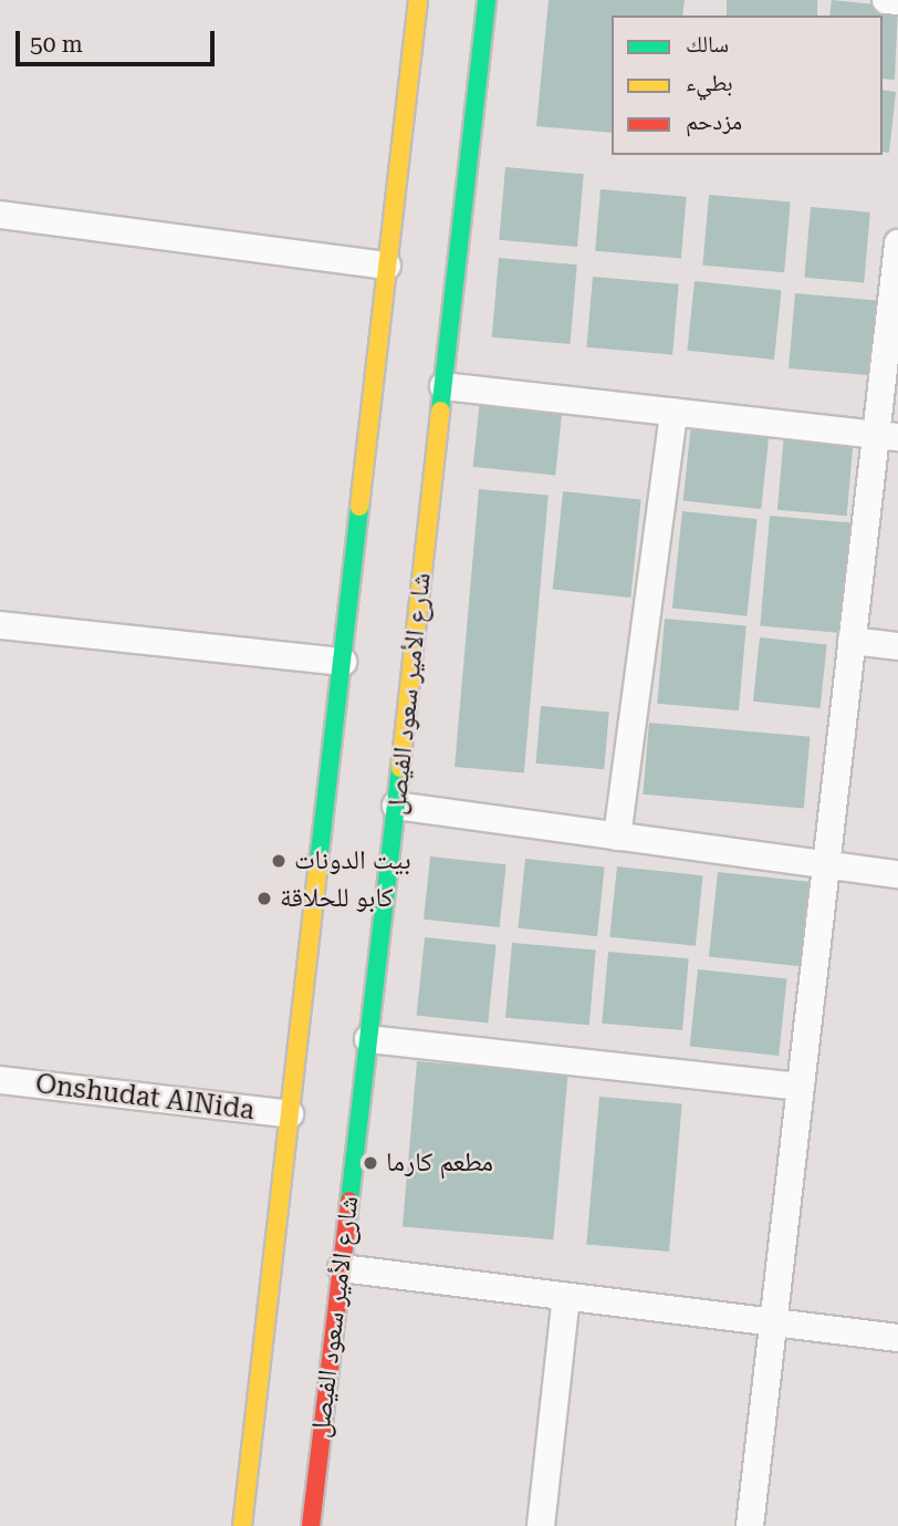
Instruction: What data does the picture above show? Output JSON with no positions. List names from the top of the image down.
{
  "streets": {
    "main road": ["شارع الأمير سعود الفيصل"],
    "street": ["Onshudat AlNida"]
  },
  "places": ["بيت الدونات", "كابو للحلاقة", "مطعم كارما"],
  "legend": ["سالك", "بطيء", "مزدحم"],
  "scale_bar": "50 m"
}
